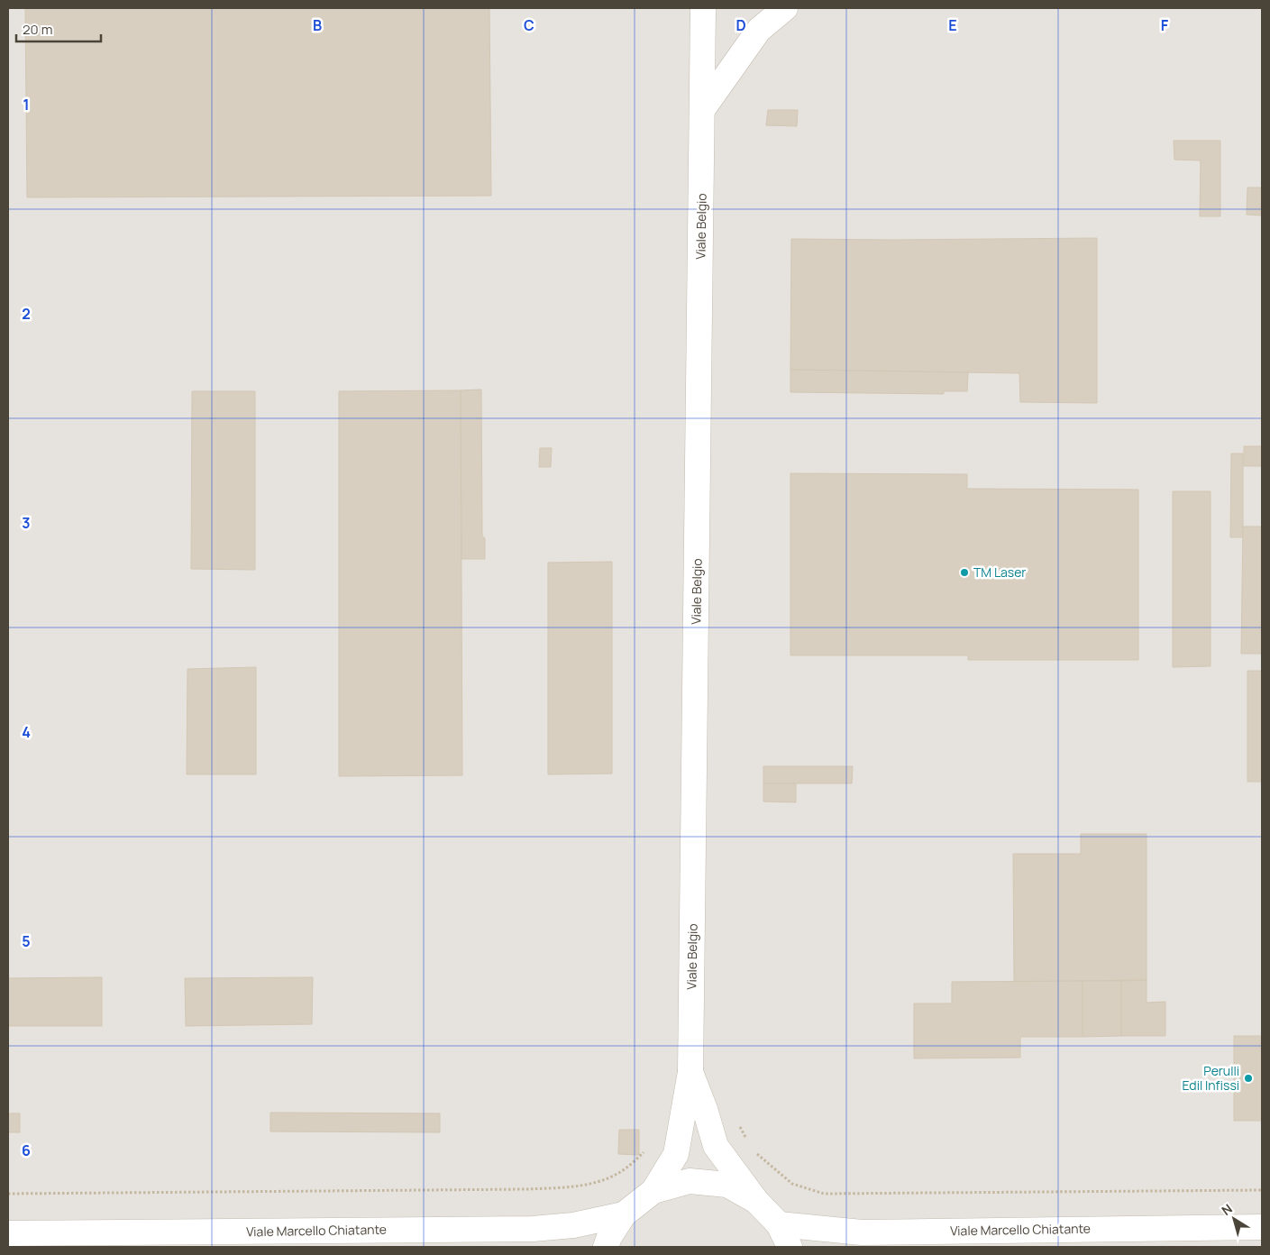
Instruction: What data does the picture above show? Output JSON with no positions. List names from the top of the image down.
{
  "streets": {
    "street": ["Viale Belgio", "Viale Marcello Chiatante"]
  },
  "crossings": [
    ["Viale Belgio", "Viale Marcello Chiatante"]
  ],
  "places": ["TM Laser", "Perulli Edil Infissi"],
  "scale_bar": "20 m",
  "north": "top left",
  "grid": {
    "columns": [
      "B",
      "C",
      "D",
      "E",
      "F"
    ],
    "rows": [
      "1",
      "2",
      "3",
      "4",
      "5",
      "6"
    ]
  }
}
